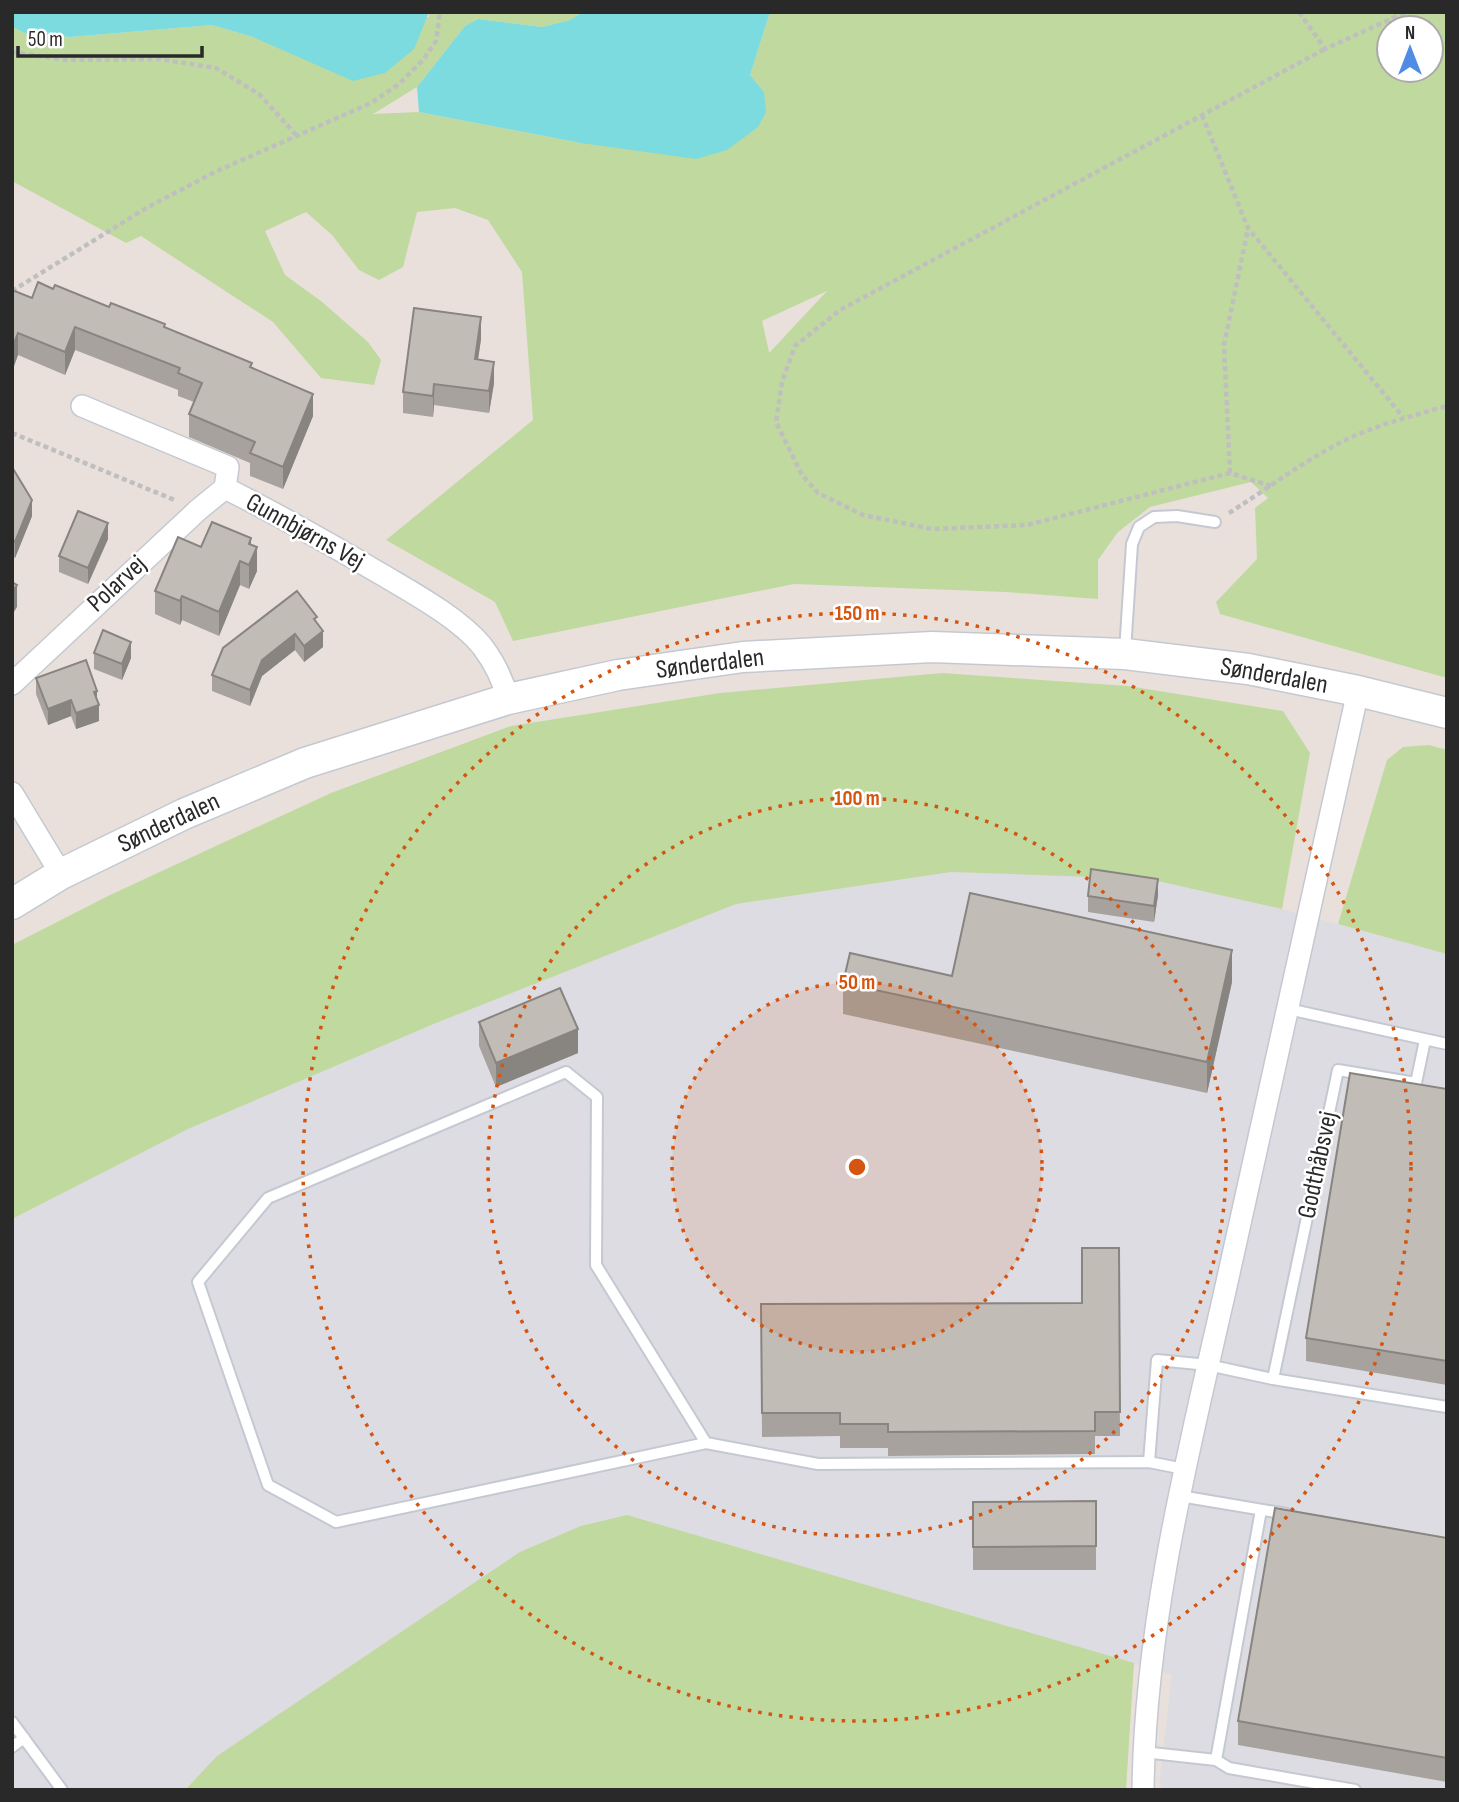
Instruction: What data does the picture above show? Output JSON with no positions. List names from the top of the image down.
{
  "streets": {
    "street": ["Gunnbjørns Vej", "Polarvej", "Sønderdalen"],
    "lane": ["Godthåbsvej"]
  },
  "crossings": [
    ["Gunnbjørns Vej", "Polarvej"],
    ["Gunnbjørns Vej", "Sønderdalen"]
  ],
  "scale_bar": "50 m",
  "north": "top",
  "rings": ["150 m", "100 m", "50 m"]
}
